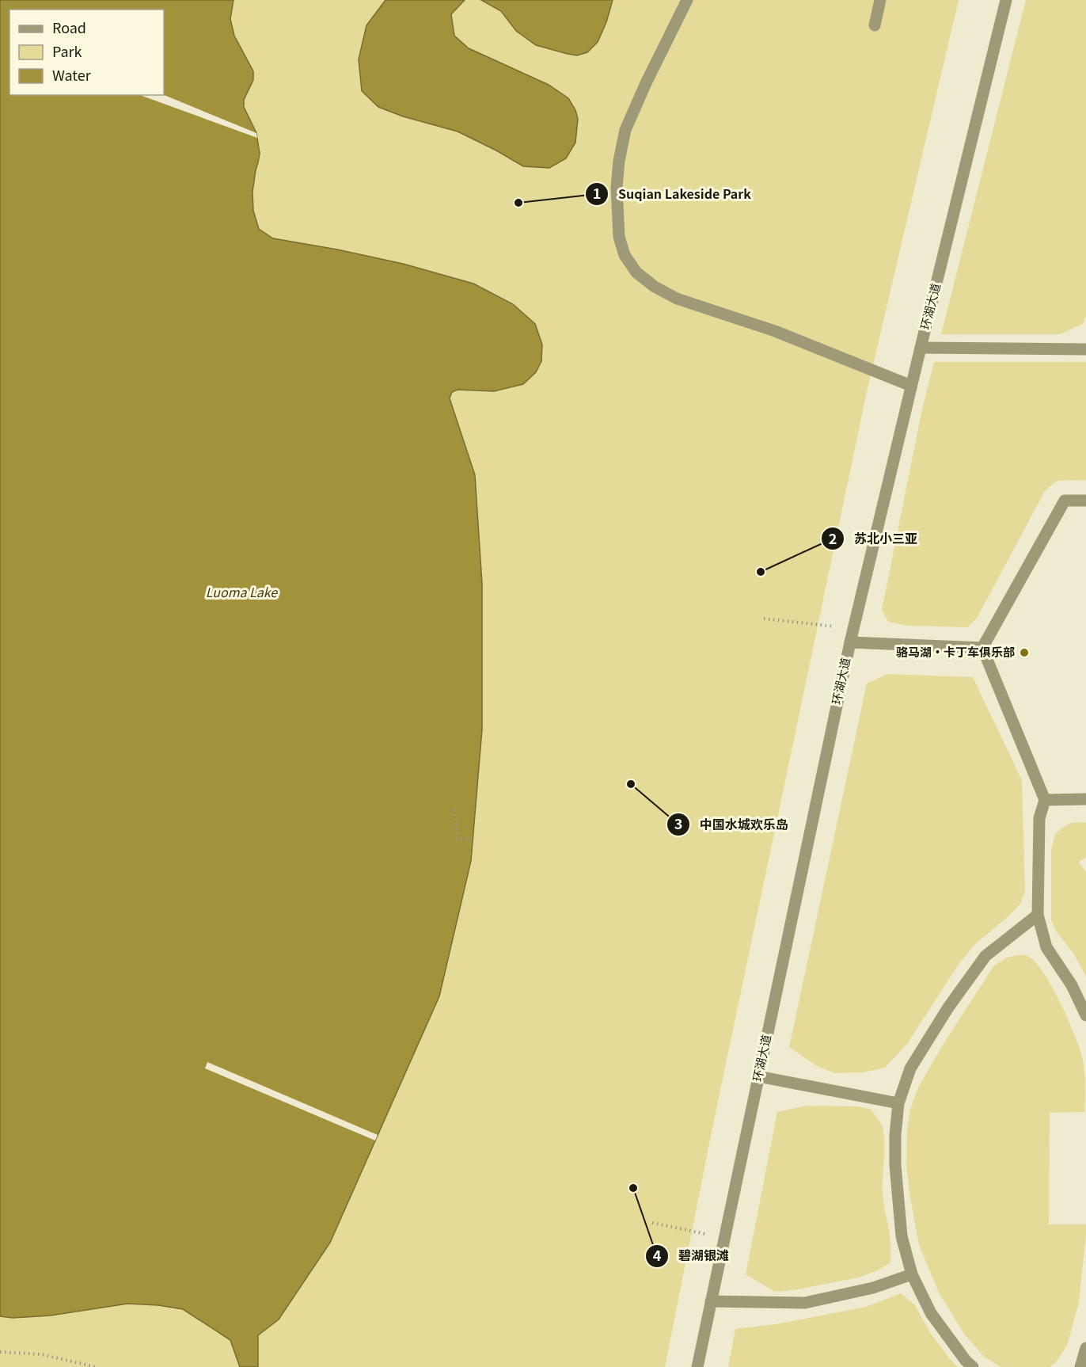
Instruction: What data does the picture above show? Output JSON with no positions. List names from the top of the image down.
{
  "streets": {
    "street": ["环湖大道"]
  },
  "water": ["Luoma Lake"],
  "places": [
    "Suqian Lakeside Park",
    "苏北小三亚",
    "骆马湖·卡丁车俱乐部",
    "中国水城欢乐岛",
    "碧湖银滩"
  ],
  "legend": ["Road", "Park", "Water"]
}
